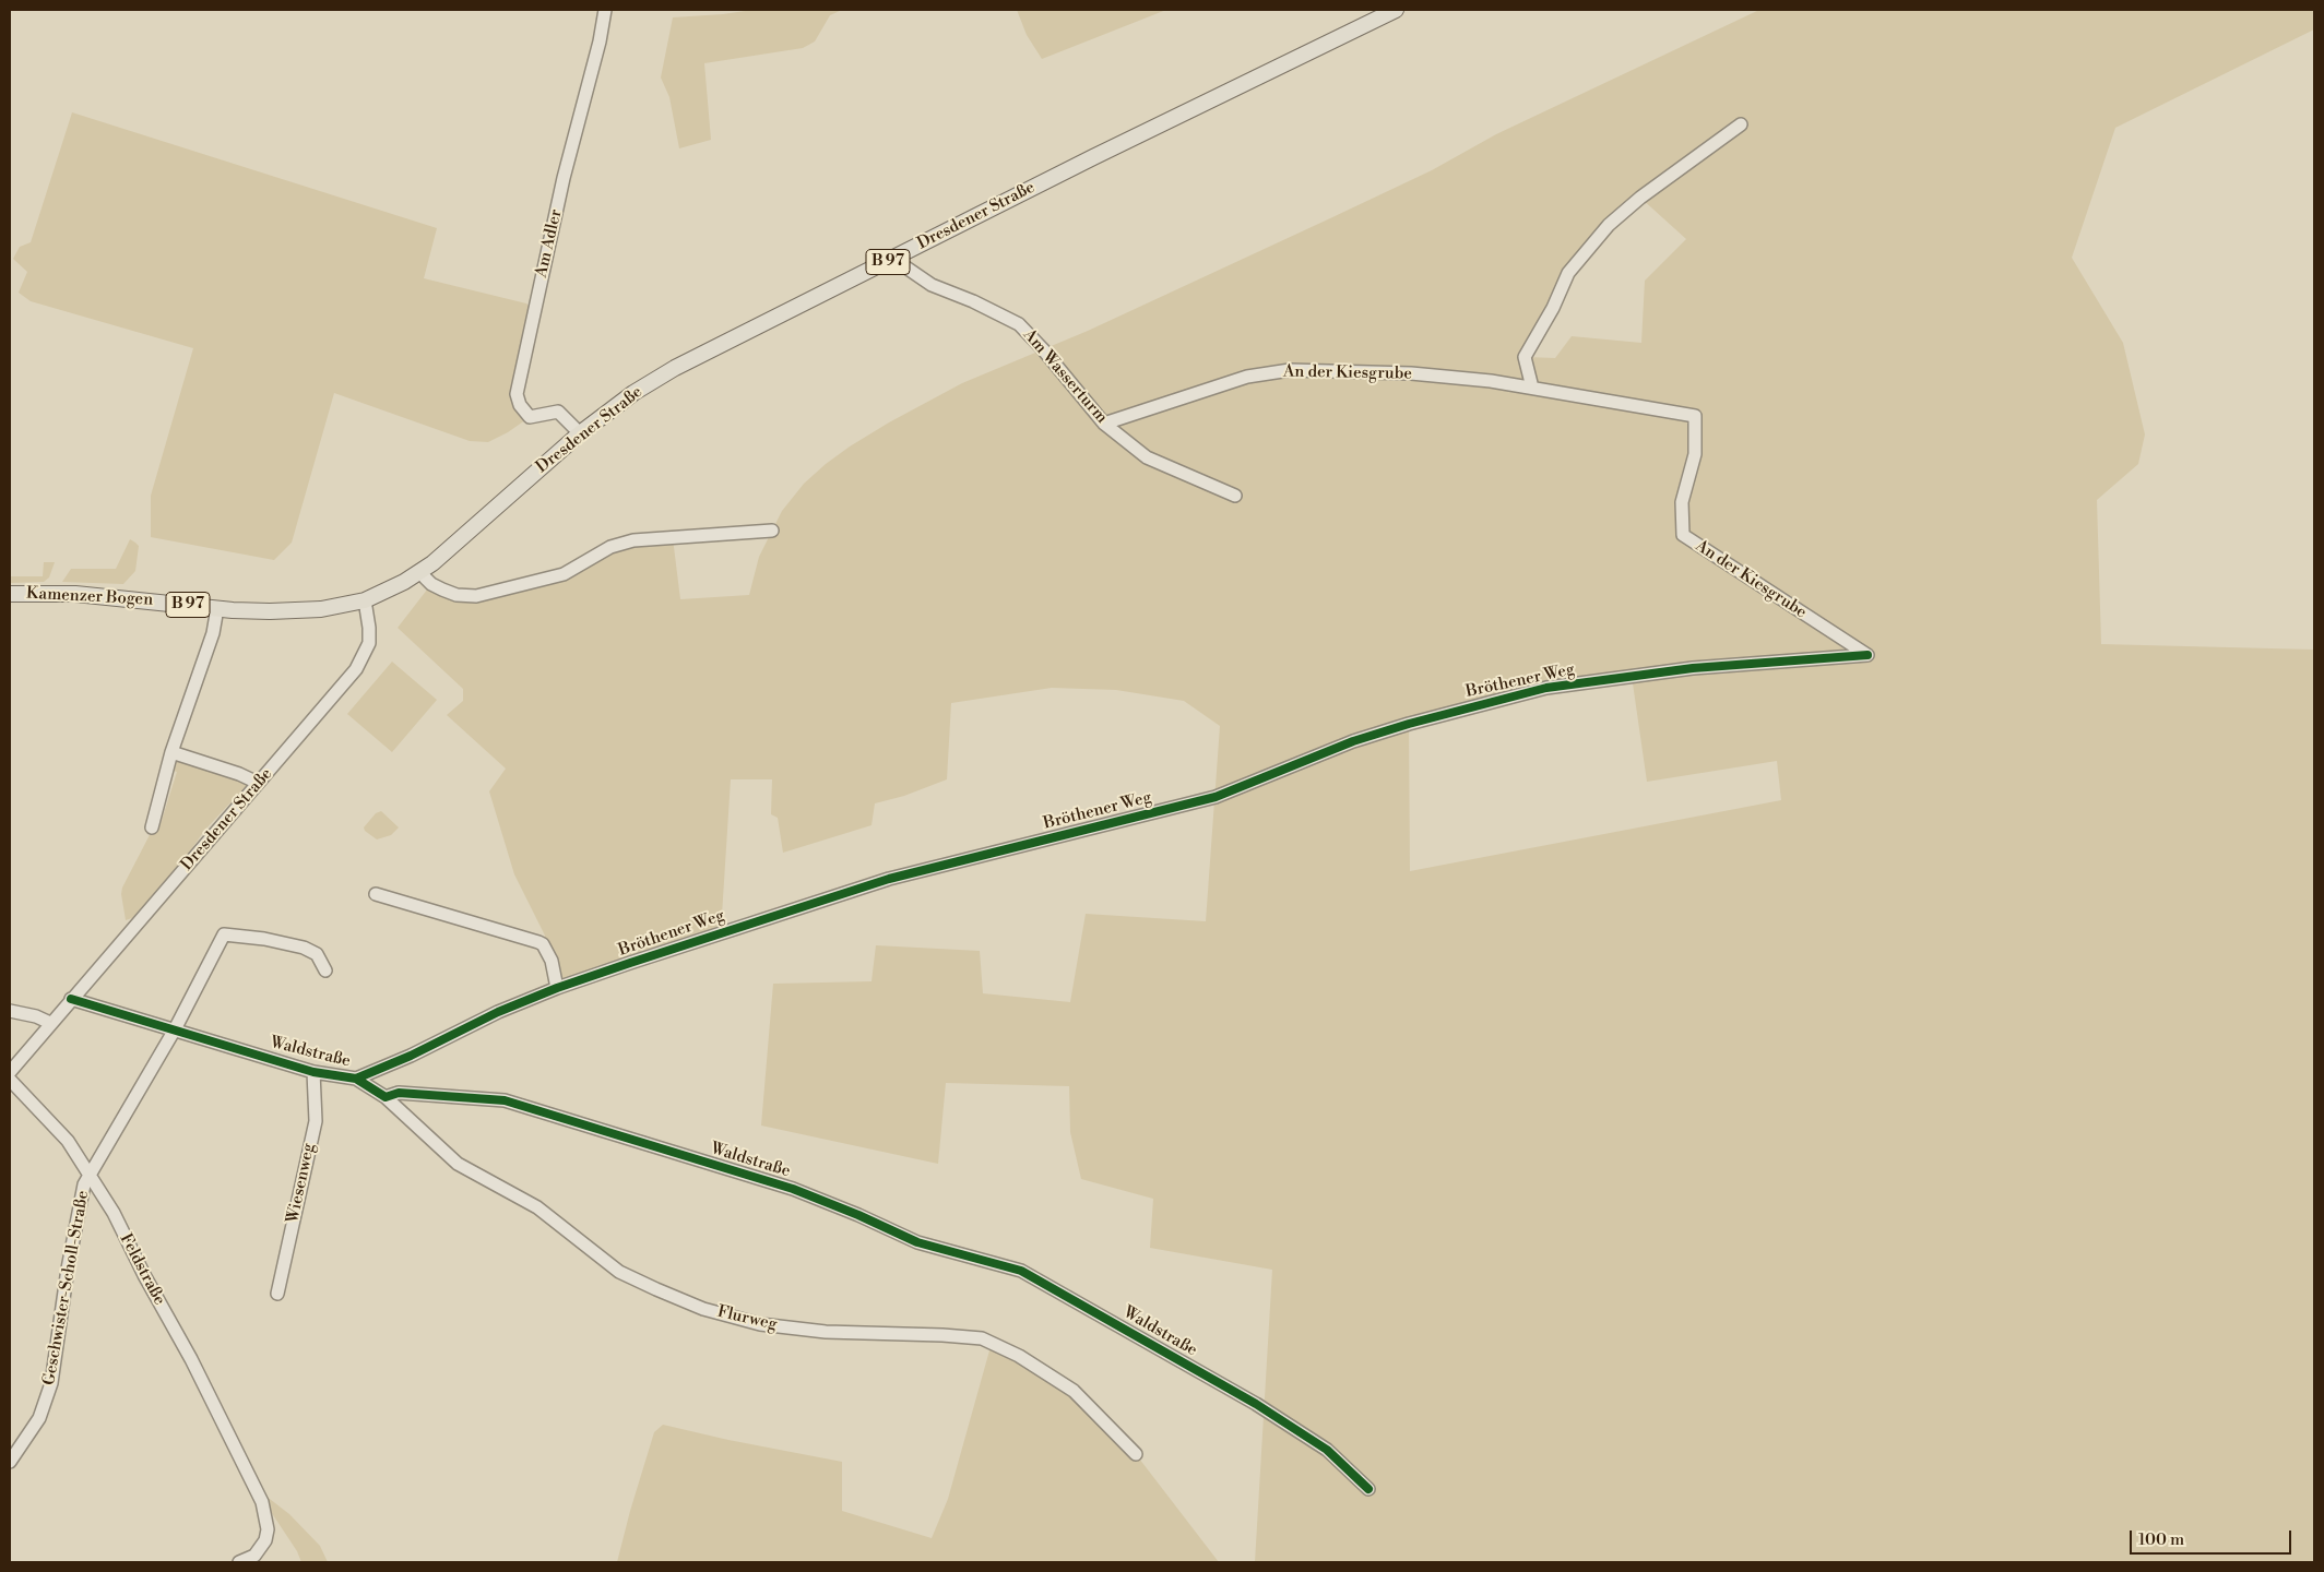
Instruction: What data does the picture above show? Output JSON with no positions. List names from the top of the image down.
{
  "streets": {
    "main road": ["Dresdener Straße", "B 97", "Kamenzer Bogen"],
    "street": [
      "Am Adler",
      "An der Kiesgrube",
      "Am Wasserturm",
      "Bröthener Weg",
      "Waldstraße",
      "Wiesenweg",
      "Feldstraße",
      "Geschwister-Scholl-Straße",
      "Flurweg"
    ]
  },
  "crossings": [
    ["Dresdener Straße", "Am Adler"],
    ["Dresdener Straße", "Am Wasserturm"],
    ["Dresdener Straße", "Kamenzer Bogen"],
    ["Dresdener Straße", "Waldstraße"],
    ["An der Kiesgrube", "Am Wasserturm"],
    ["An der Kiesgrube", "Bröthener Weg"],
    ["Bröthener Weg", "Waldstraße"],
    ["Waldstraße", "Wiesenweg"],
    ["Waldstraße", "Geschwister-Scholl-Straße"],
    ["Waldstraße", "Flurweg"],
    ["Feldstraße", "Geschwister-Scholl-Straße"]
  ],
  "scale_bar": "100 m"
}
